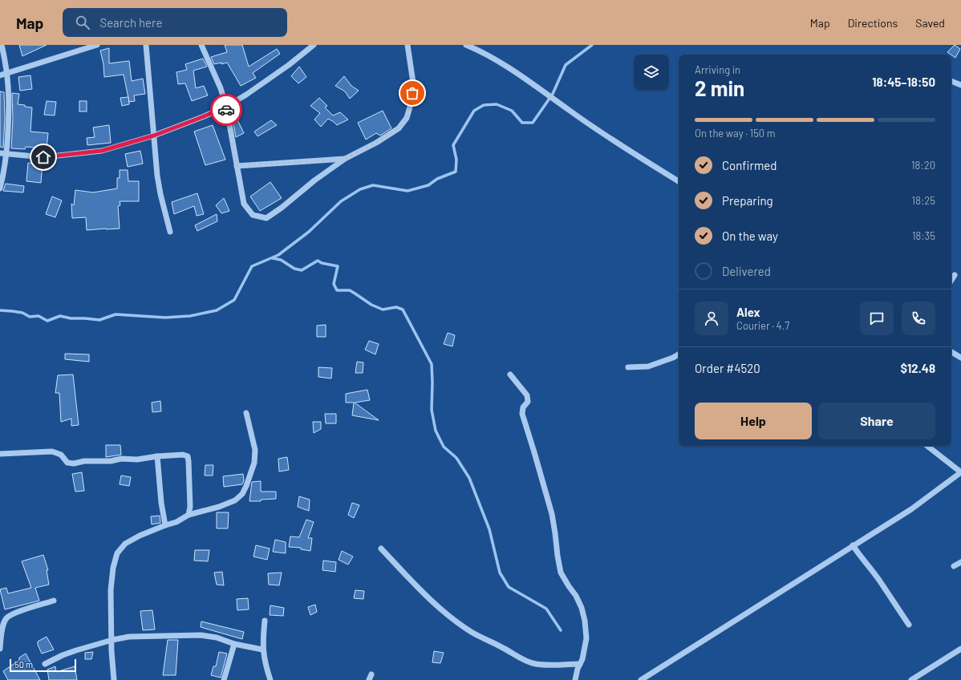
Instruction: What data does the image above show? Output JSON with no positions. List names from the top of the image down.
{
  "scale_bar": "50 m",
  "page": {
    "header": "Map",
    "search": "Search here",
    "nav": ["Map", "Directions", "Saved"],
    "heading": ["2 min", "Arriving in", "18:45–18:50"],
    "panel": [
      "Alex",
      "Courier · 4.7",
      "Order #4520",
      "$12.48"
    ],
    "bar": "On the way · 150 m",
    "list": [
      ["Confirmed", "18:20"],
      ["Preparing", "18:25"],
      ["On the way", "18:35"],
      "Delivered"
    ],
    "buttons": ["Help", "Share"],
    "scale": "50 m"
  }
}
